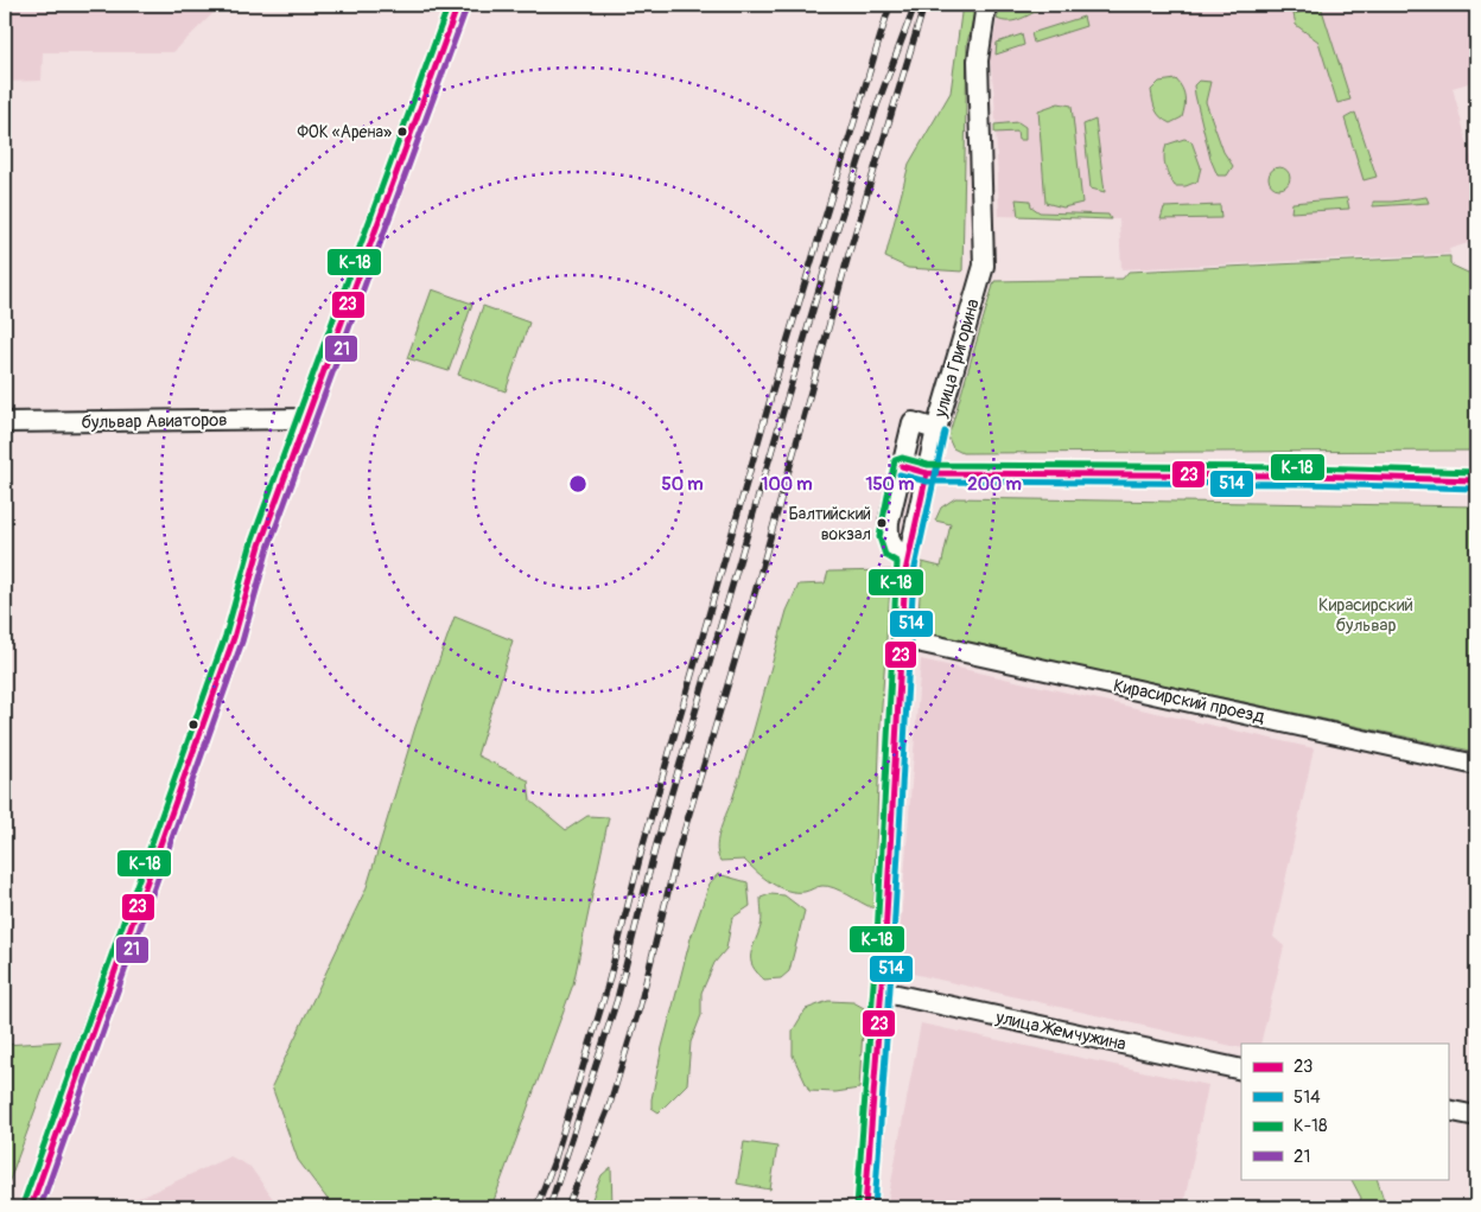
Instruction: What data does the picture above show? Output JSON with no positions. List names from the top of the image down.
{
  "streets": {
    "street": [
      "улица Григорина",
      "бульвар Авиаторов",
      "Кирасирский проезд",
      "улица Жемчужина"
    ]
  },
  "crossings": [
    ["улица Григорина", "Кирасирский проезд"],
    ["улица Григорина", "улица Жемчужина"]
  ],
  "parks": ["Кирасирский бульвар"],
  "places": ["ФОК «Арена»", "Балтийский вокзал"],
  "lines": [
    "transit line 23",
    "transit line К-18",
    "transit line 21",
    "transit line 514"
  ],
  "legend": [
    "23",
    "514",
    "К-18",
    "21"
  ],
  "rings": [
    "50 m",
    "100 m",
    "150 m",
    "200 m"
  ]
}
